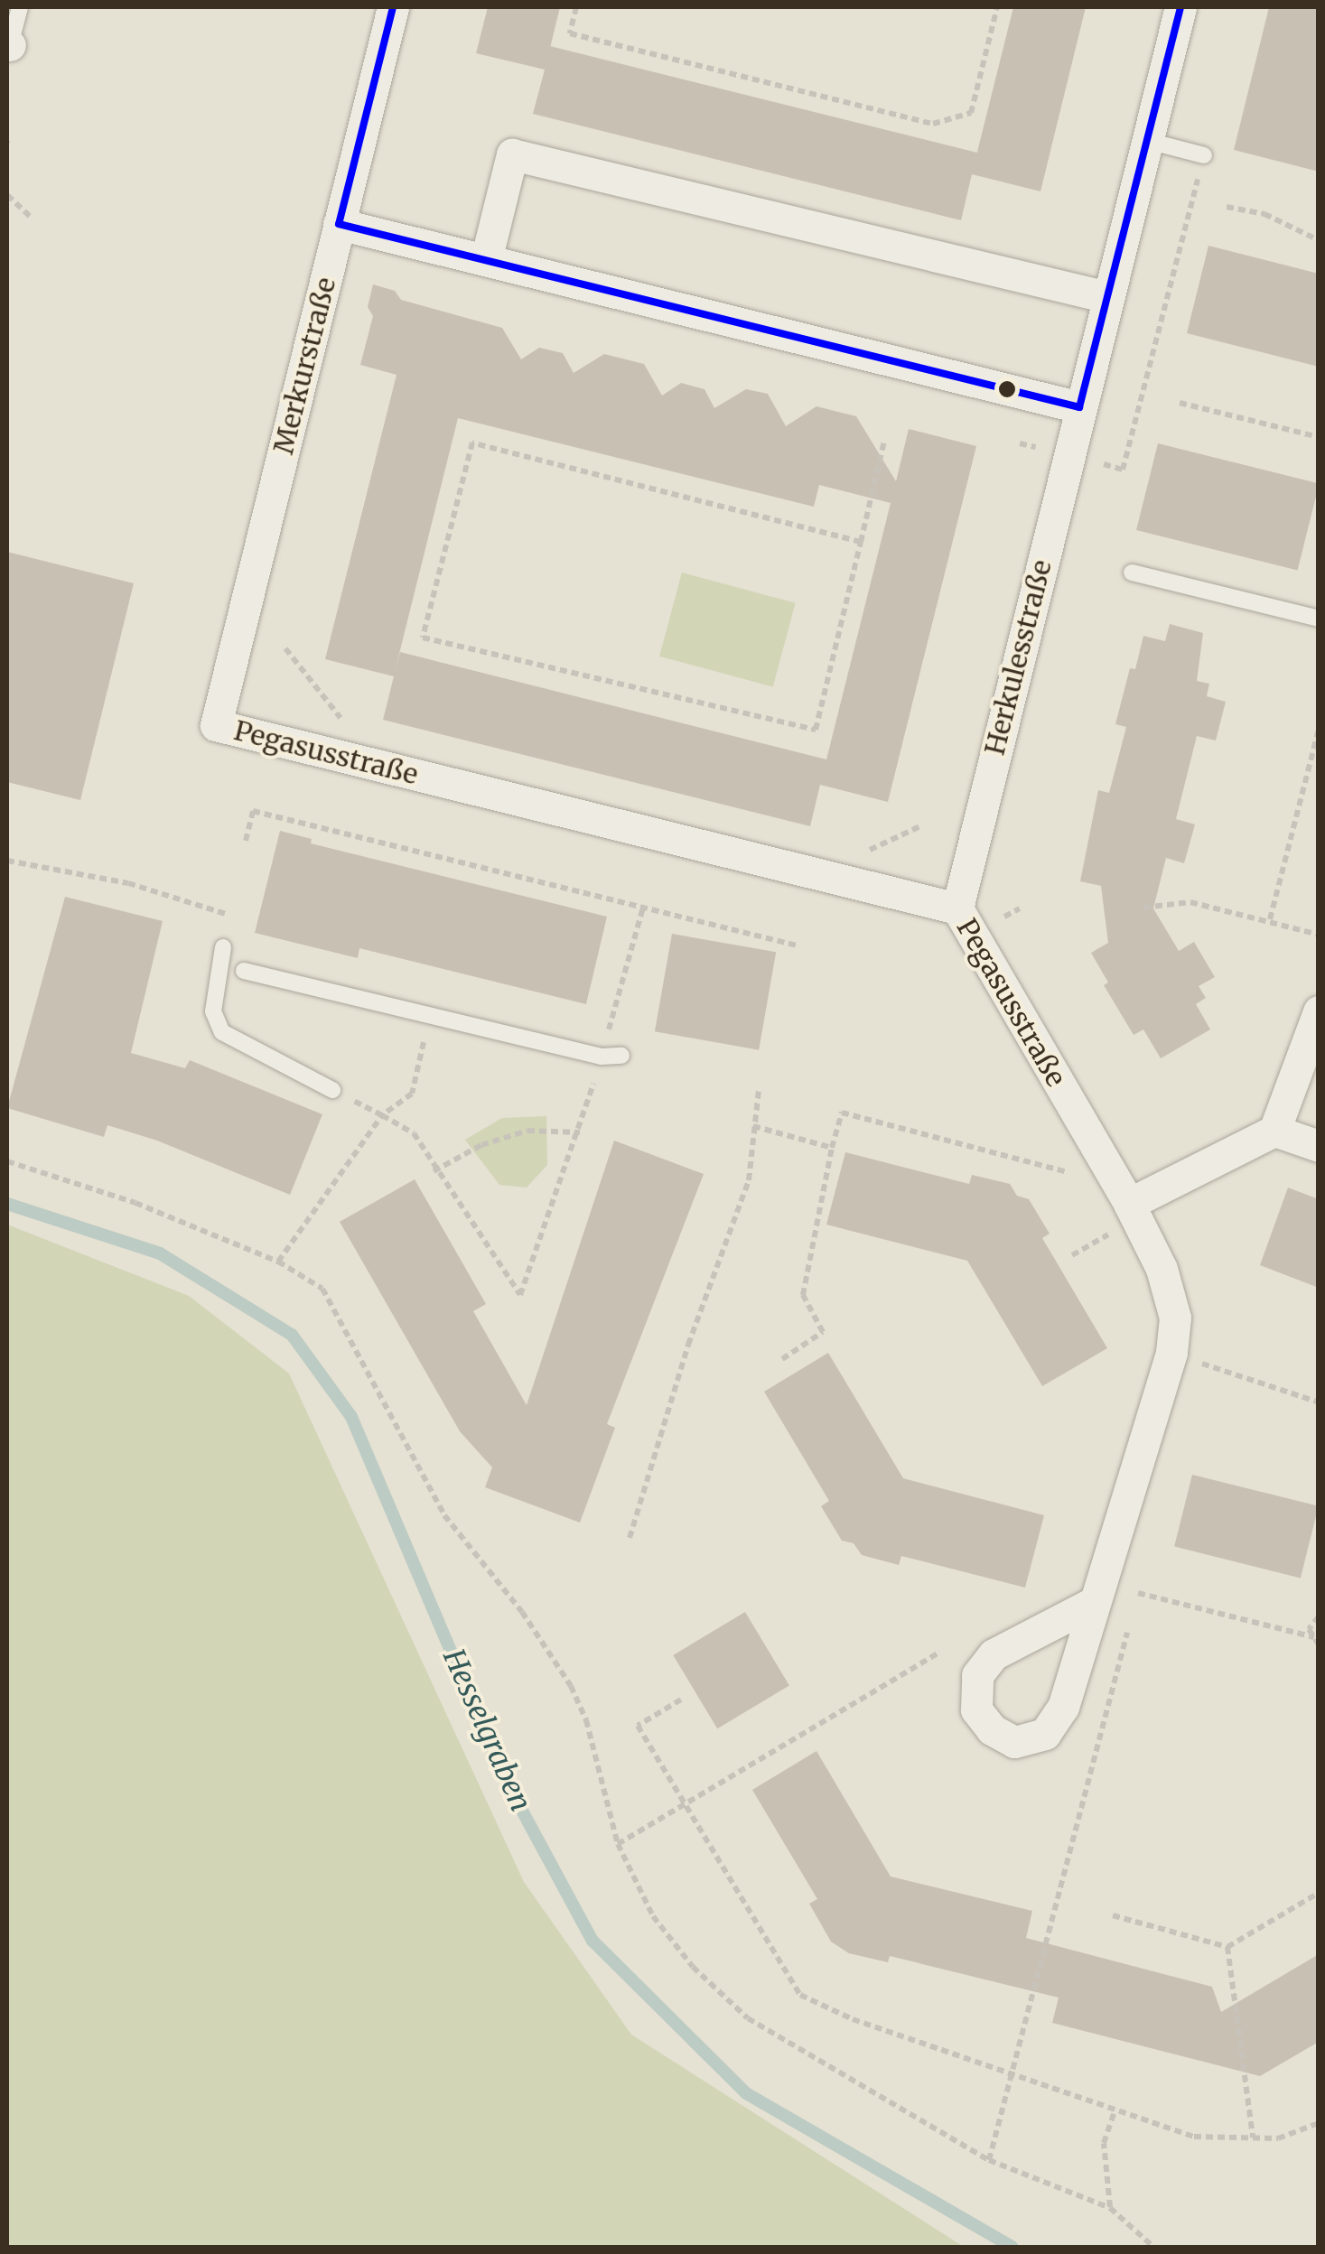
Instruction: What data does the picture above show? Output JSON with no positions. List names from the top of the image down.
{
  "streets": {
    "street": ["Merkurstraße", "Herkulesstraße", "Pegasusstraße"]
  },
  "crossings": [
    ["Merkurstraße", "Pegasusstraße"],
    ["Herkulesstraße", "Pegasusstraße"]
  ],
  "water": ["Hesselgraben"]
}
